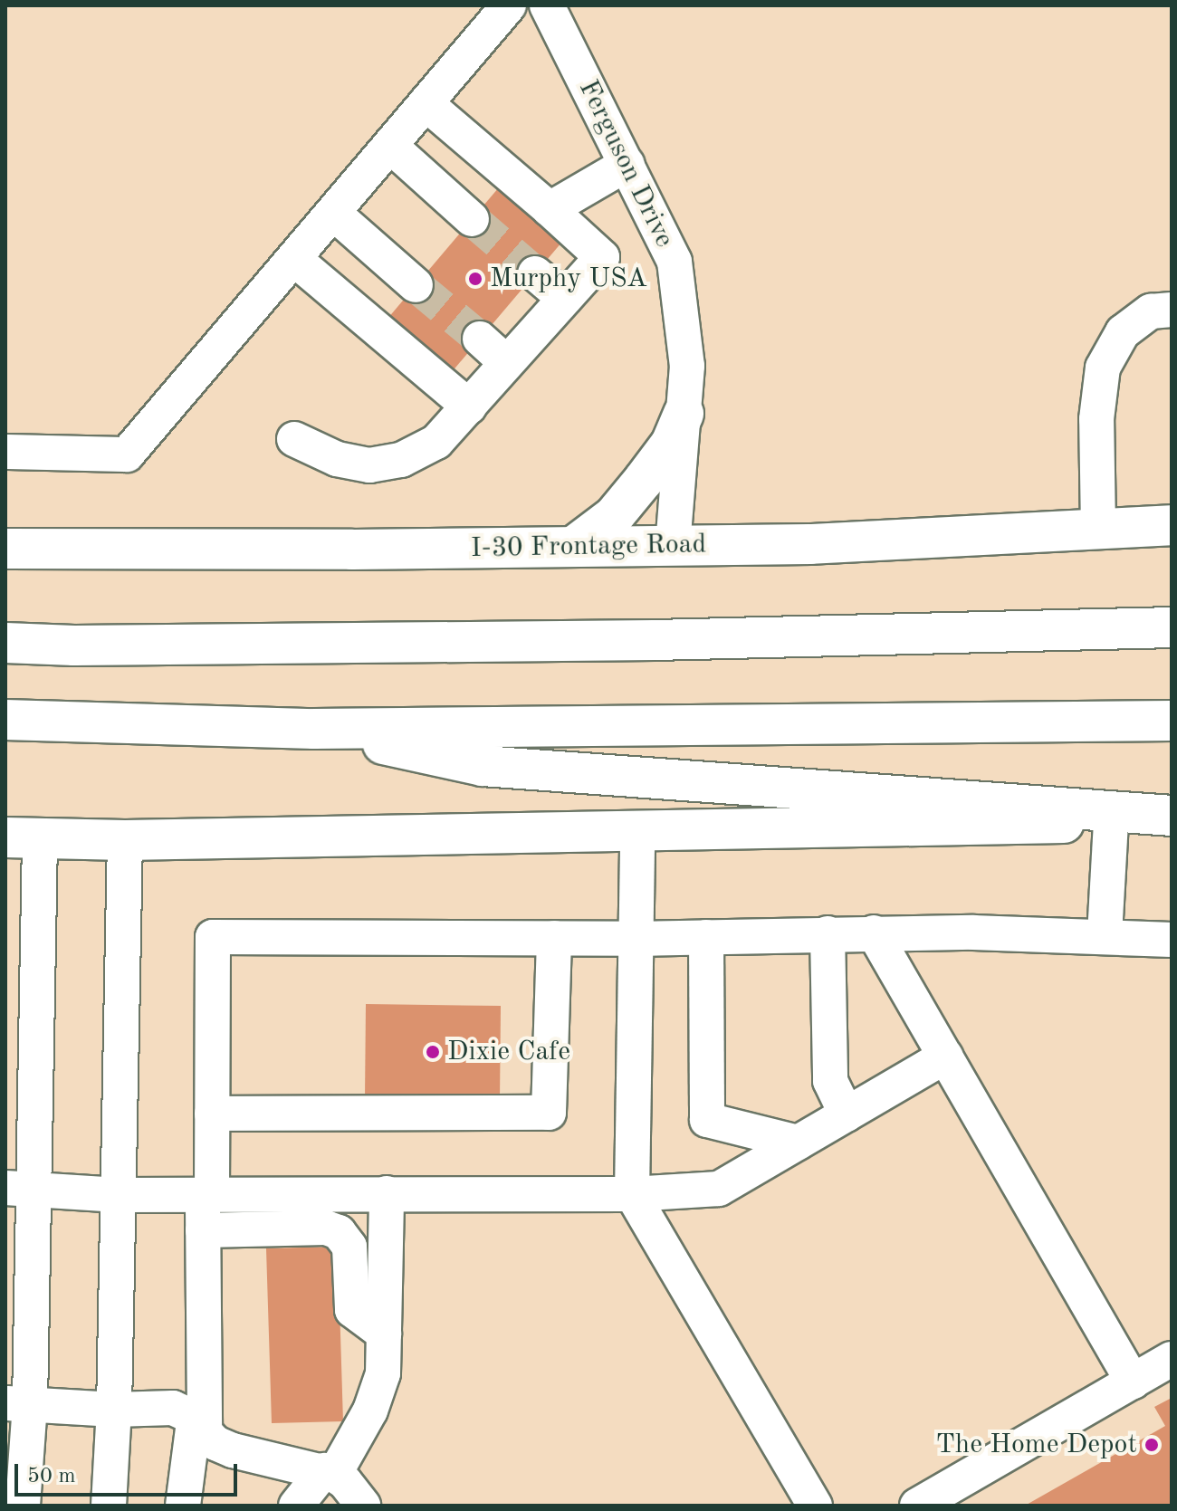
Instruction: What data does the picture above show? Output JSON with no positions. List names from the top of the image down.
{
  "streets": {
    "main road": ["I-30 Frontage Road"],
    "street": ["Ferguson Drive"]
  },
  "crossings": [
    ["Ferguson Drive", "I-30 Frontage Road"]
  ],
  "places": ["Murphy USA", "Dixie Cafe", "The Home Depot"],
  "scale_bar": "50 m"
}
